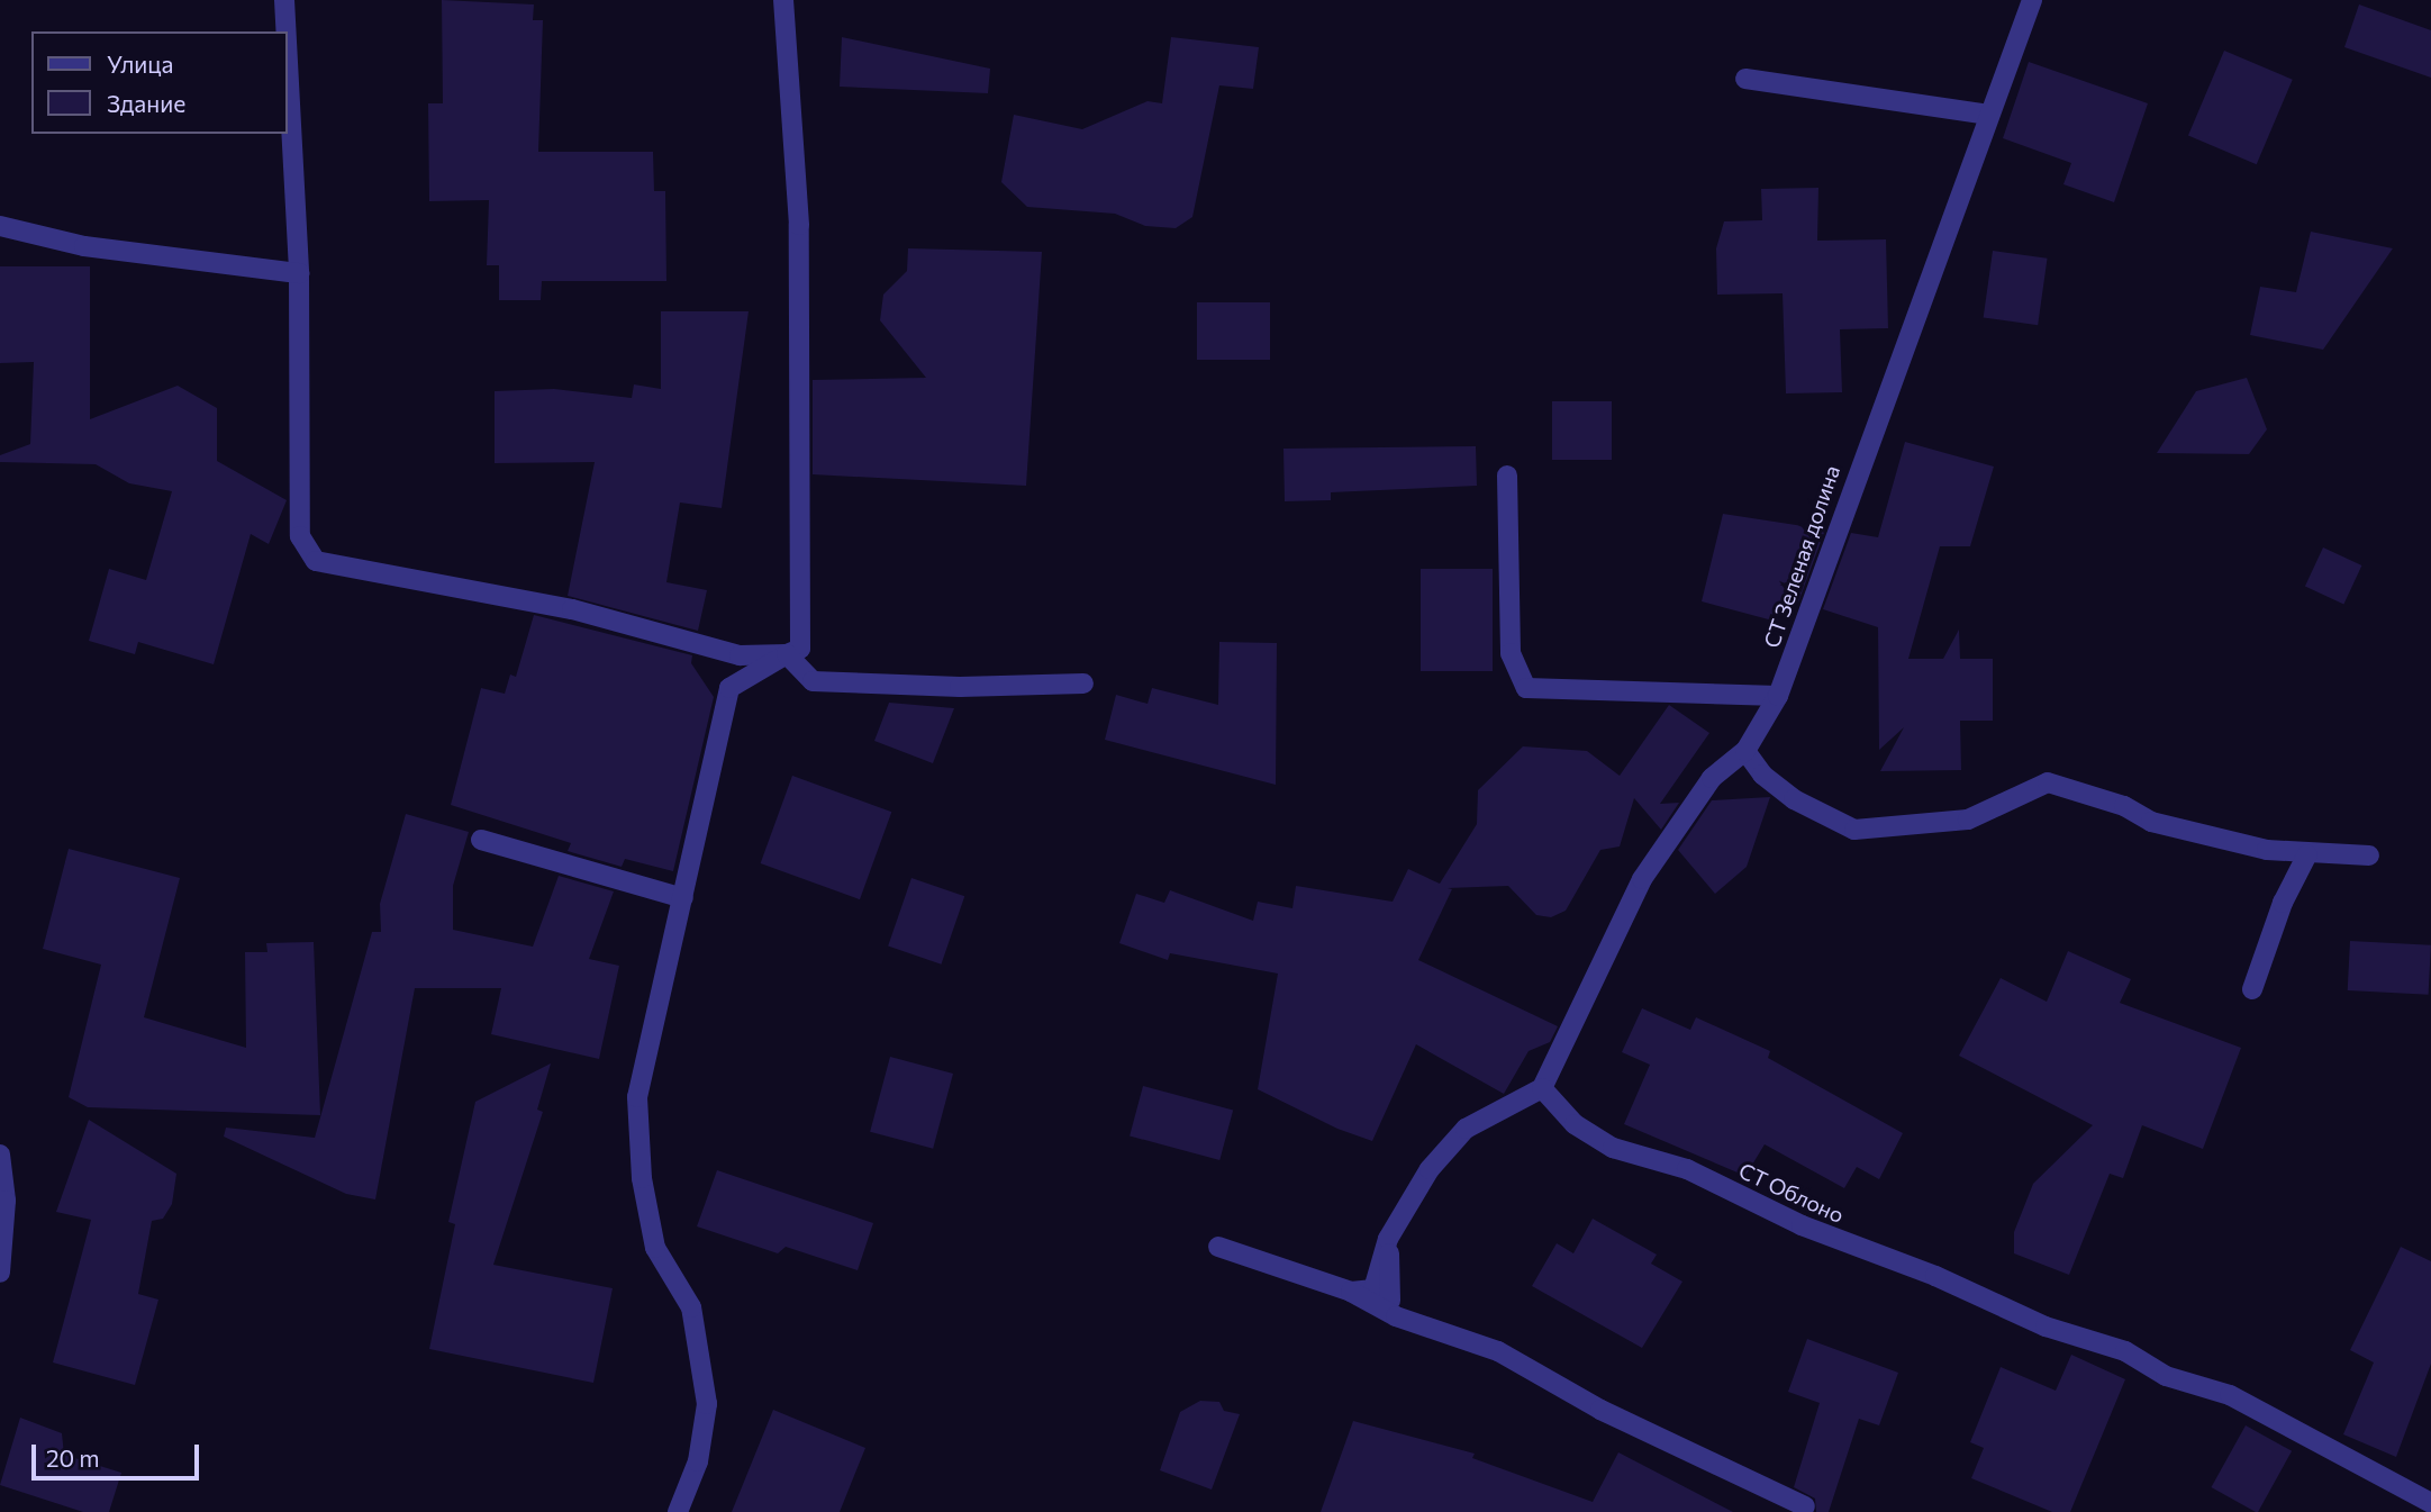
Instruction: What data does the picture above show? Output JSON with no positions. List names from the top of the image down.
{
  "streets": {
    "street": ["СТ Зеленая долина", "СТ Облоно"]
  },
  "crossings": [
    ["СТ Зеленая долина", "СТ Облоно"]
  ],
  "legend": ["Улица", "Здание"],
  "scale_bar": "20 m"
}
